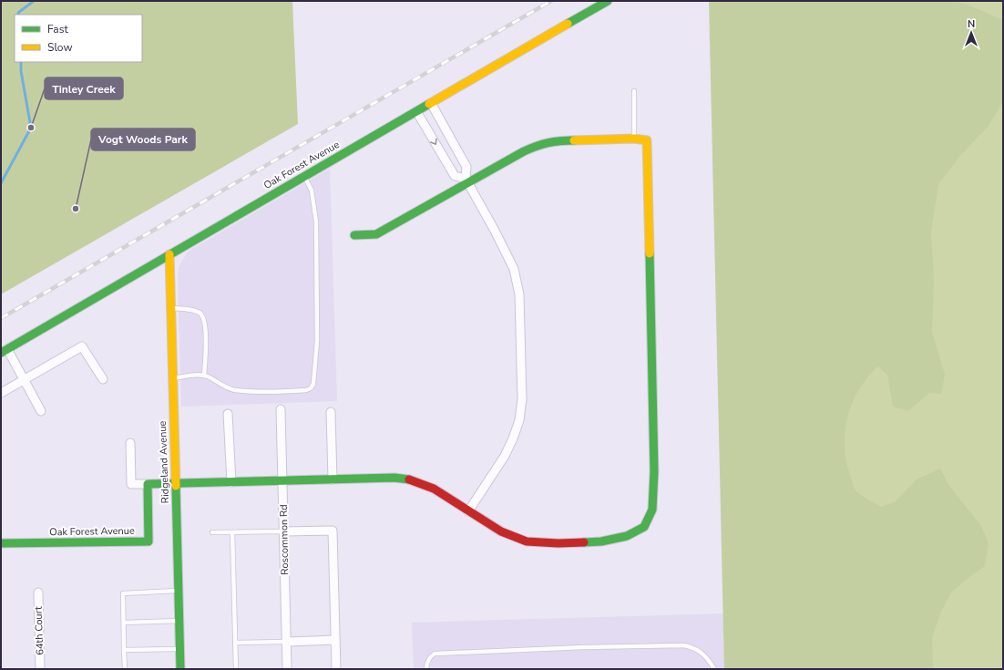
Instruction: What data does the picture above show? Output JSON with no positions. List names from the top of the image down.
{
  "streets": {
    "street": [
      "Oak Forest Avenue",
      "Ridgeland Avenue",
      "Roscommon Rd",
      "64th Court"
    ]
  },
  "crossings": [
    ["Oak Forest Avenue", "Ridgeland Avenue"]
  ],
  "places": ["Tinley Creek", "Vogt Woods Park"],
  "legend": ["Fast", "Slow"],
  "north": "top"
}
